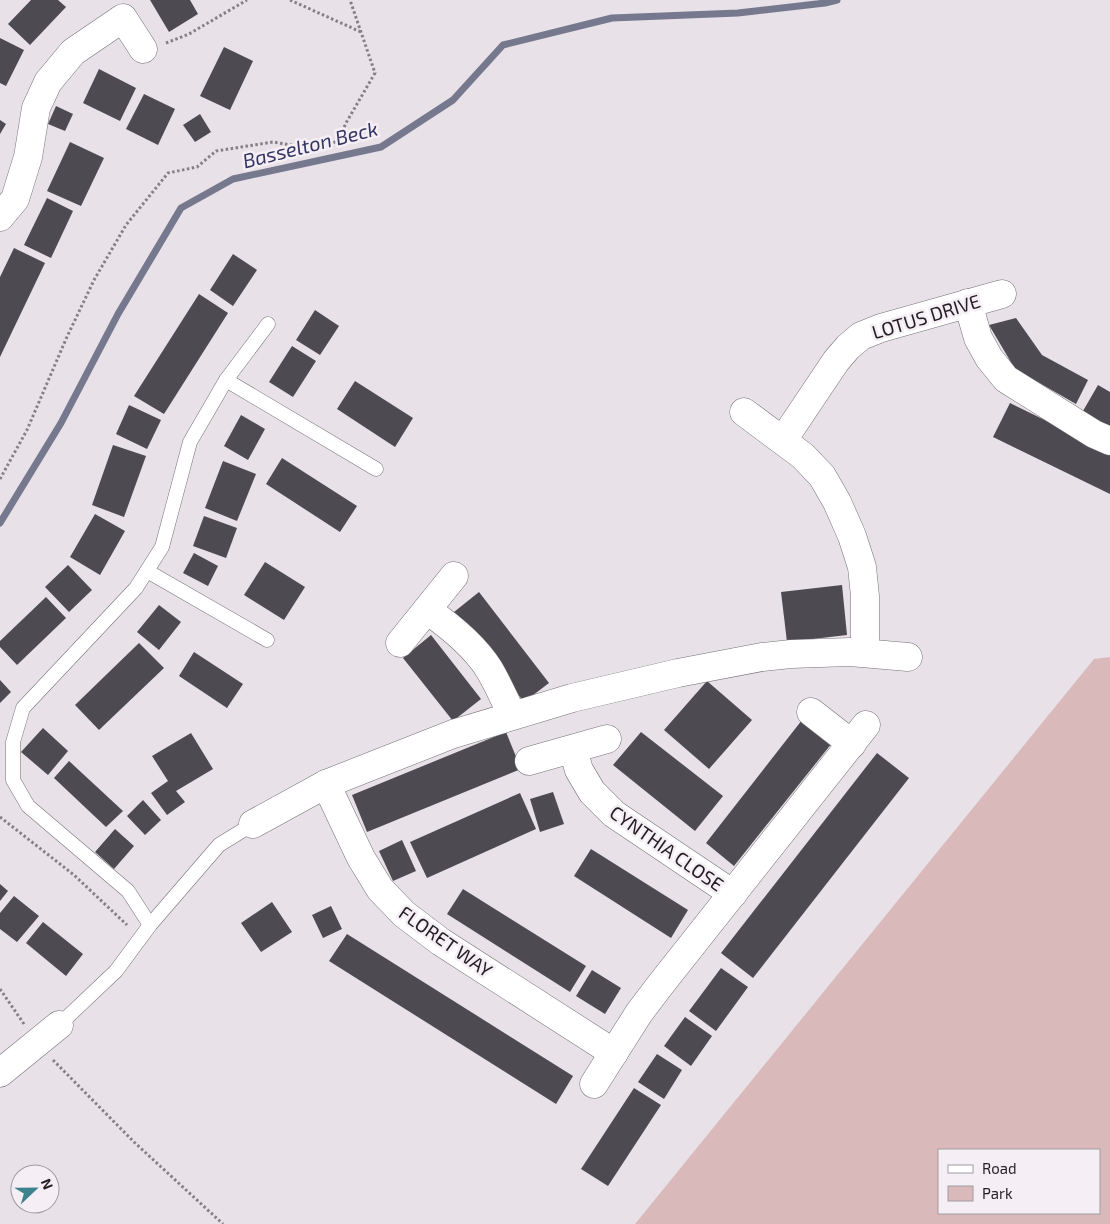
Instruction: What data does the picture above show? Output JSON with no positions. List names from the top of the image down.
{
  "streets": {
    "street": ["LOTUS DRIVE", "CYNTHIA CLOSE", "FLORET WAY"]
  },
  "water": ["Basselton Beck"],
  "legend": ["Road", "Park"],
  "north": "right"
}
